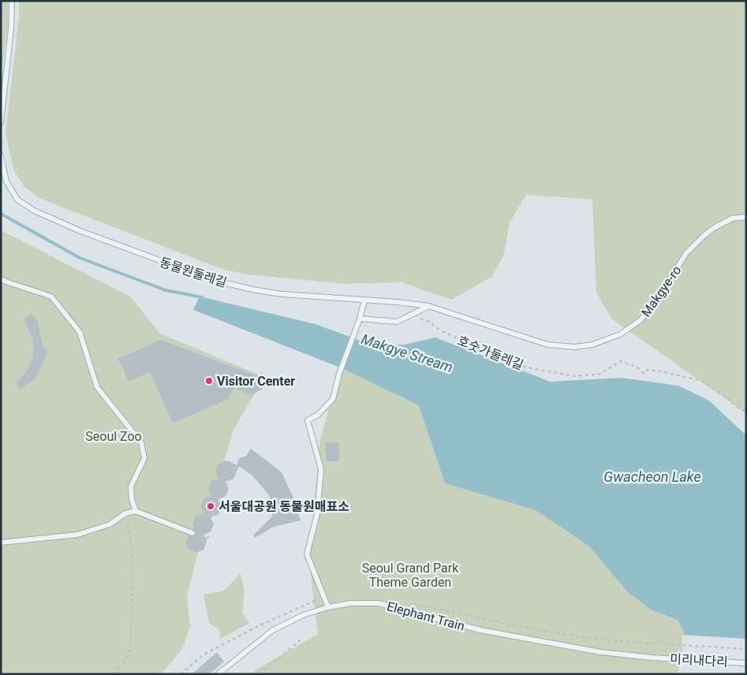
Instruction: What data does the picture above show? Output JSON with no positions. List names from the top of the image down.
{
  "streets": {
    "lane": [
      "동물원둘레길",
      "Makgye-ro",
      "Elephant Train",
      "미리내다리"
    ],
    "path": ["호숫가둘레길"]
  },
  "crossings": [
    ["동물원둘레길", "Makgye-ro"],
    ["Elephant Train", "미리내다리"]
  ],
  "water": ["Makgye Stream", "Gwacheon Lake"],
  "parks": ["Seoul Zoo", "Seoul Grand Park Theme Garden"],
  "places": ["Visitor Center", "서울대공원 동물원매표소"]
}
